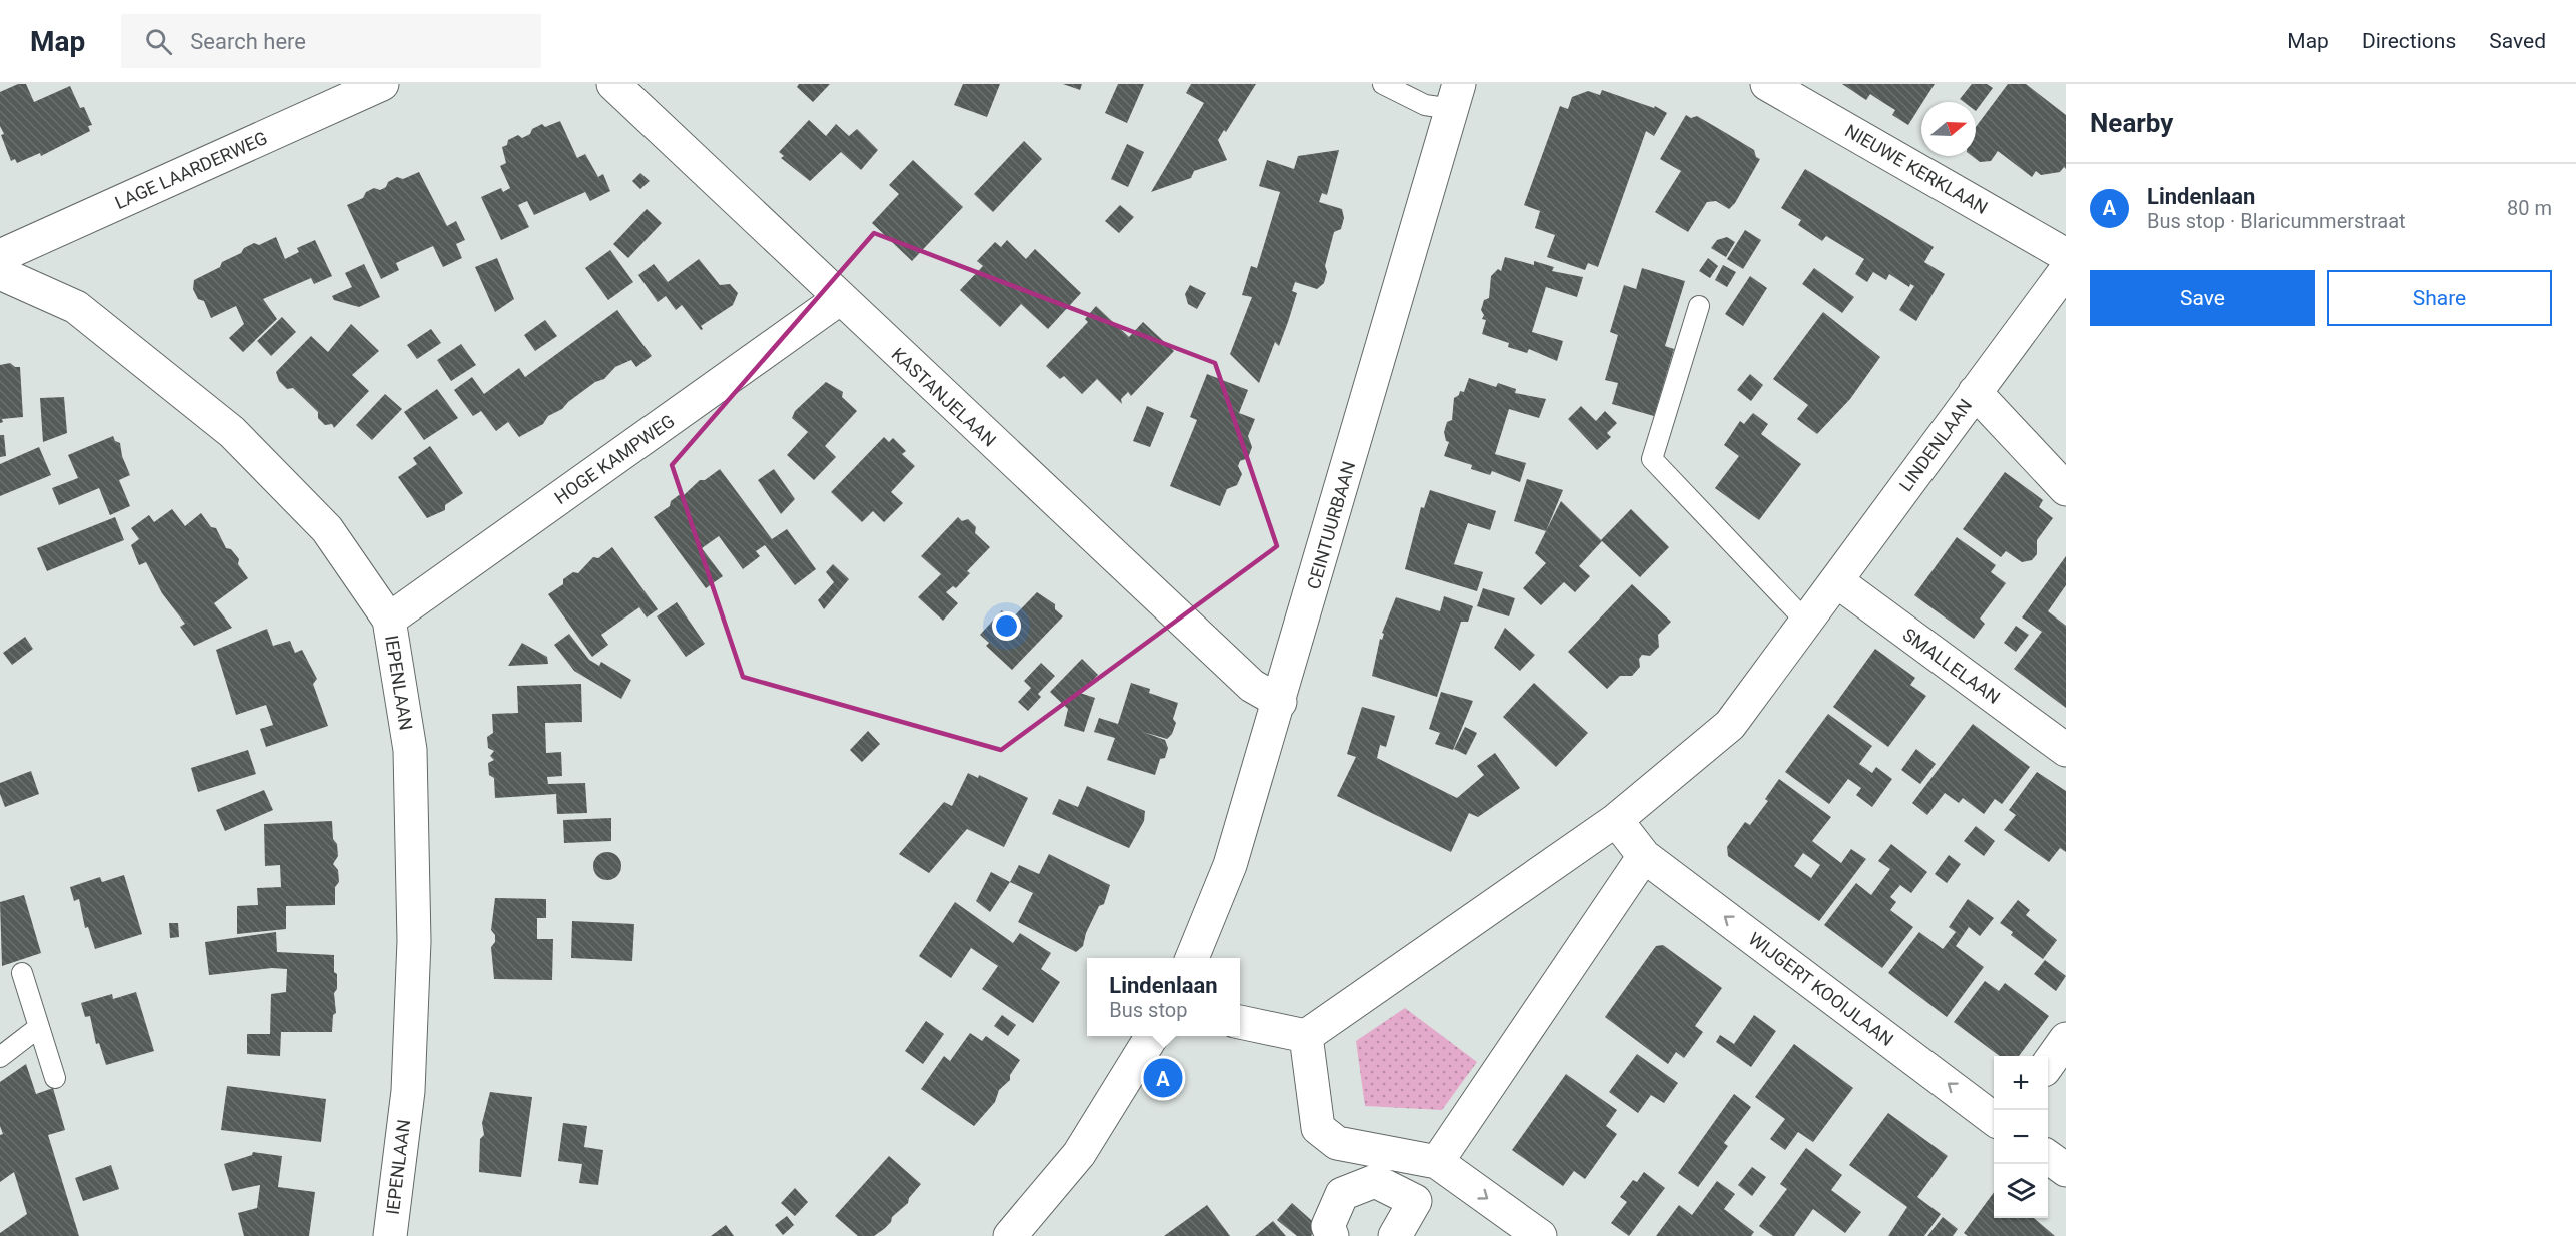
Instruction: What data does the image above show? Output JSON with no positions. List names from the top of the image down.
{
  "streets": {
    "street": [
      "NIEUWE KERKLAAN",
      "LAGE LAARDERWEG",
      "KASTANJELAAN",
      "LINDENLAAN",
      "HOGE KAMPWEG",
      "CEINTUURBAAN",
      "SMALLELAAN",
      "IEPENLAAN",
      "WIJGERT KOOIJLAAN"
    ]
  },
  "crossings": [
    ["KASTANJELAAN", "HOGE KAMPWEG"],
    ["KASTANJELAAN", "CEINTUURBAAN"],
    ["LINDENLAAN", "SMALLELAAN"],
    ["HOGE KAMPWEG", "IEPENLAAN"]
  ],
  "one_way": ["WIJGERT KOOIJLAAN"],
  "north": "right",
  "page": {
    "header": "Map",
    "search": "Search here",
    "nav": ["Map", "Directions", "Saved"],
    "heading": "Nearby",
    "list": [
      {
        "mark": "A",
        "name": "Lindenlaan",
        "note": "Bus stop · Blaricummerstraat",
        "value": "80 m"
      }
    ],
    "buttons": ["Save", "Share"],
    "popup": ["Lindenlaan", "Bus stop"],
    "map_buttons": ["+", "−"],
    "pins": "A"
  }
}
